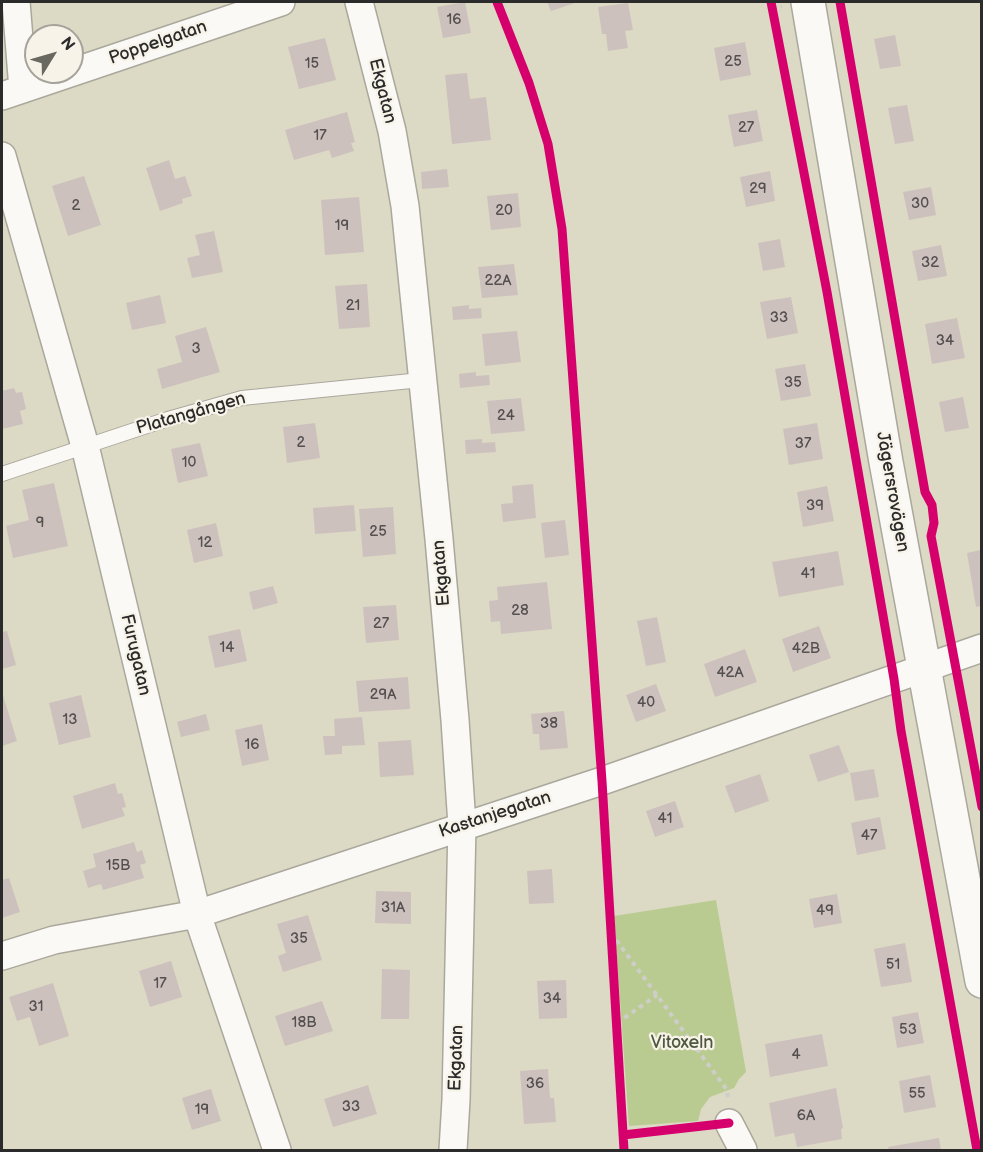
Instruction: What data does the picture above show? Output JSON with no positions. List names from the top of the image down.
{
  "streets": {
    "street": [
      "Poppelgatan",
      "Ekgatan",
      "Jägersrovägen",
      "Furugatan",
      "Kastanjegatan"
    ],
    "lane": ["Platangången"]
  },
  "crossings": [
    ["Ekgatan", "Platangången"],
    ["Ekgatan", "Kastanjegatan"],
    ["Platangången", "Furugatan"],
    ["Jägersrovägen", "Kastanjegatan"],
    ["Furugatan", "Kastanjegatan"]
  ],
  "parks": ["Vitoxeln"],
  "house_numbers": [
    "16",
    "25",
    "15",
    "27",
    "17",
    "29",
    "30",
    "2",
    "20",
    "19",
    "32",
    "22A",
    "21",
    "33",
    "34",
    "3",
    "35",
    "24",
    "2",
    "37",
    "10",
    "39",
    "9",
    "25",
    "12",
    "41",
    "28",
    "27",
    "14",
    "42B",
    "42A",
    "29A",
    "40",
    "13",
    "38",
    "16",
    "41",
    "47",
    "15B",
    "31A",
    "49",
    "35",
    "51",
    "17",
    "34",
    "31",
    "18B",
    "53",
    "4",
    "36",
    "55",
    "33",
    "19",
    "6A"
  ],
  "north": "top right"
}
